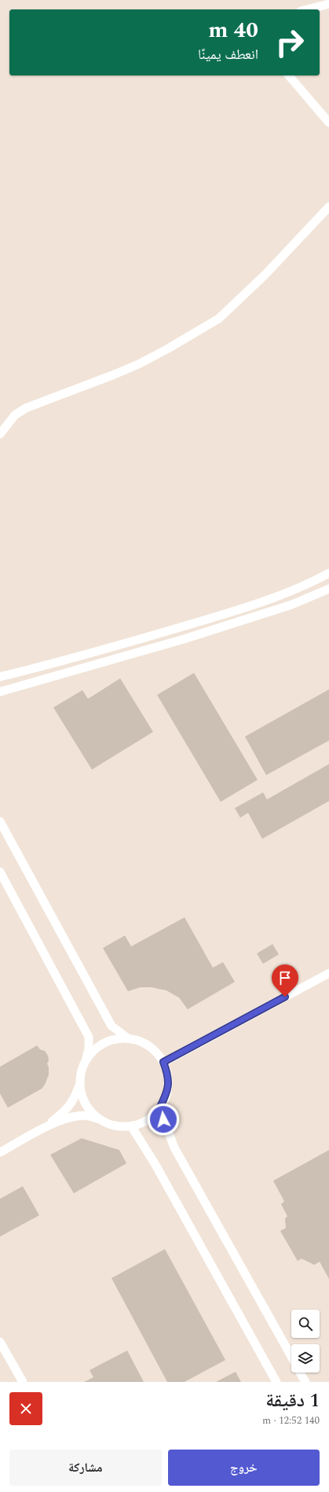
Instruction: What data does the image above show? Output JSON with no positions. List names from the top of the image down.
{
  "page": {
    "turn": ["40 m", "انعطف يمينًا"],
    "heading": ["1 دقيقة", "140 m · 12:52"],
    "buttons": ["خروج", "مشاركة"]
  }
}
